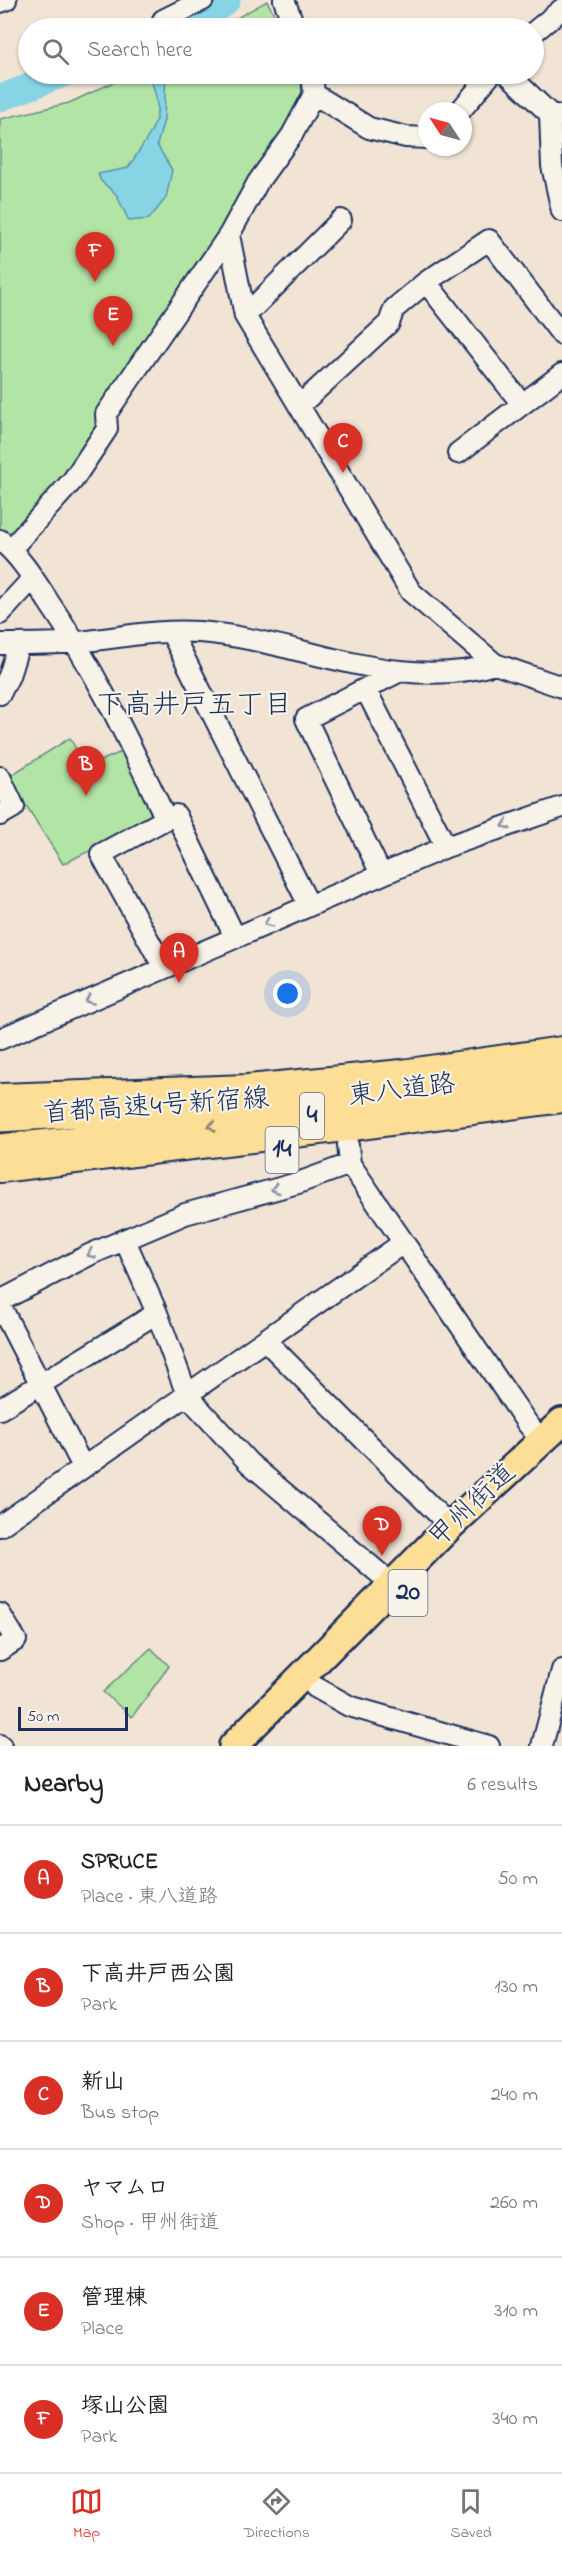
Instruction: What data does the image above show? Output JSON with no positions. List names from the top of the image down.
{
  "streets": {
    "highway": [
      "首都高速4号新宿線",
      "4",
      "甲州街道",
      "20"
    ],
    "main road": ["東八道路", "14"]
  },
  "crossings": [
    ["東八道路", "14"]
  ],
  "districts": ["下高井戸五丁目"],
  "scale_bar": "50 m",
  "north": "top left",
  "page": {
    "search": "Search here",
    "pins": [
      "F",
      "E",
      "C",
      "B",
      "A",
      "D"
    ],
    "scale": "50 m",
    "heading": ["Nearby", "6 results"],
    "list": [
      {
        "mark": "A",
        "name": "SPRUCE",
        "note": "Place · 東八道路",
        "value": "50 m"
      },
      {
        "mark": "B",
        "name": "下高井戸西公園",
        "note": "Park",
        "value": "130 m"
      },
      {
        "mark": "C",
        "name": "新山",
        "note": "Bus stop",
        "value": "240 m"
      },
      {
        "mark": "D",
        "name": "ヤマムロ",
        "note": "Shop · 甲州街道",
        "value": "260 m"
      },
      {
        "mark": "E",
        "name": "管理棟",
        "note": "Place",
        "value": "310 m"
      },
      {
        "mark": "F",
        "name": "塚山公園",
        "note": "Park",
        "value": "340 m"
      }
    ],
    "nav": ["Map", "Directions", "Saved"]
  }
}
